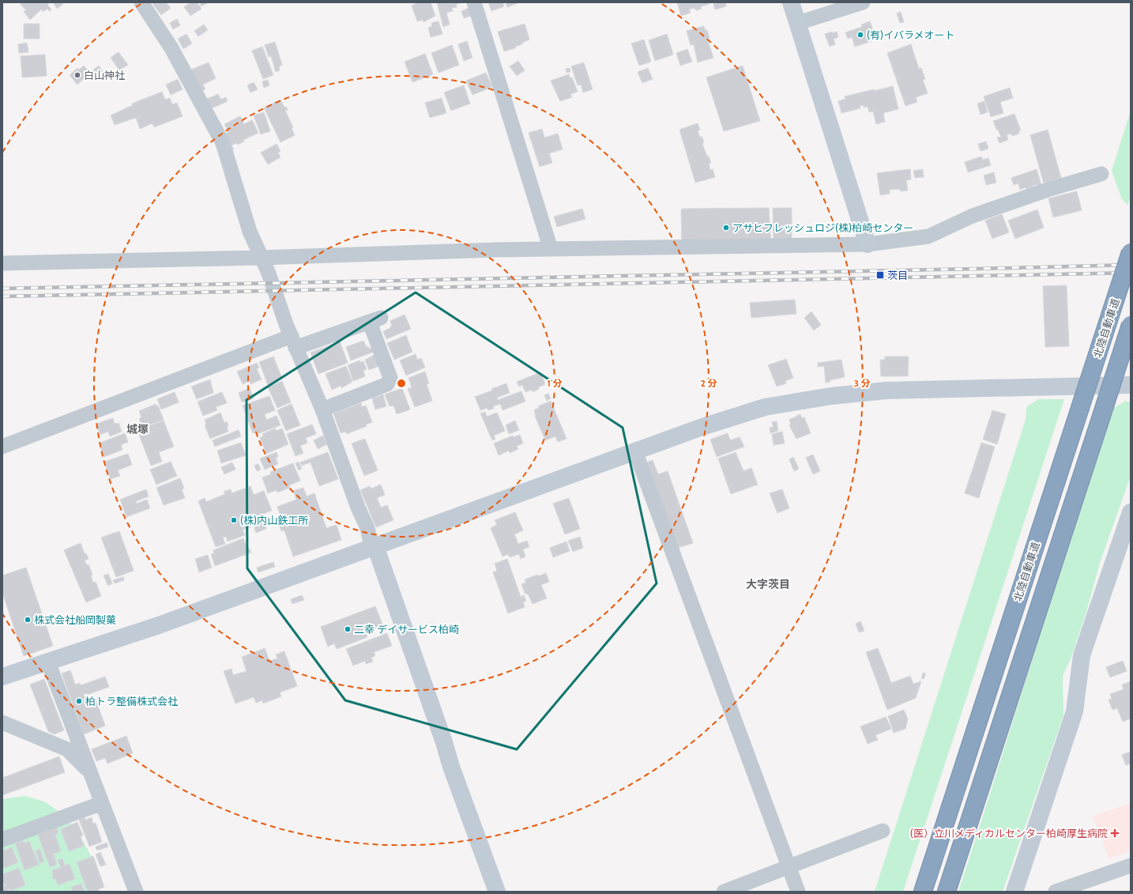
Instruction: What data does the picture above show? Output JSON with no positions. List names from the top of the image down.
{
  "streets": {
    "highway": ["北陸自動車道"]
  },
  "districts": ["城塚", "大字茨目"],
  "places": {
    "other": [
      "(有)イバラメオート",
      "白山神社",
      "アサヒフレッシュロジ(株)柏崎センター",
      "(株)内山鉄工所",
      "株式会社船岡製菓",
      "二幸 デイサービス柏崎",
      "柏トラ整備株式会社"
    ],
    "transit": ["茨目"],
    "health": ["(医）立川メディカルセンター柏崎厚生病院"]
  },
  "rings": ["1 分", "2 分", "3 分"]
}
